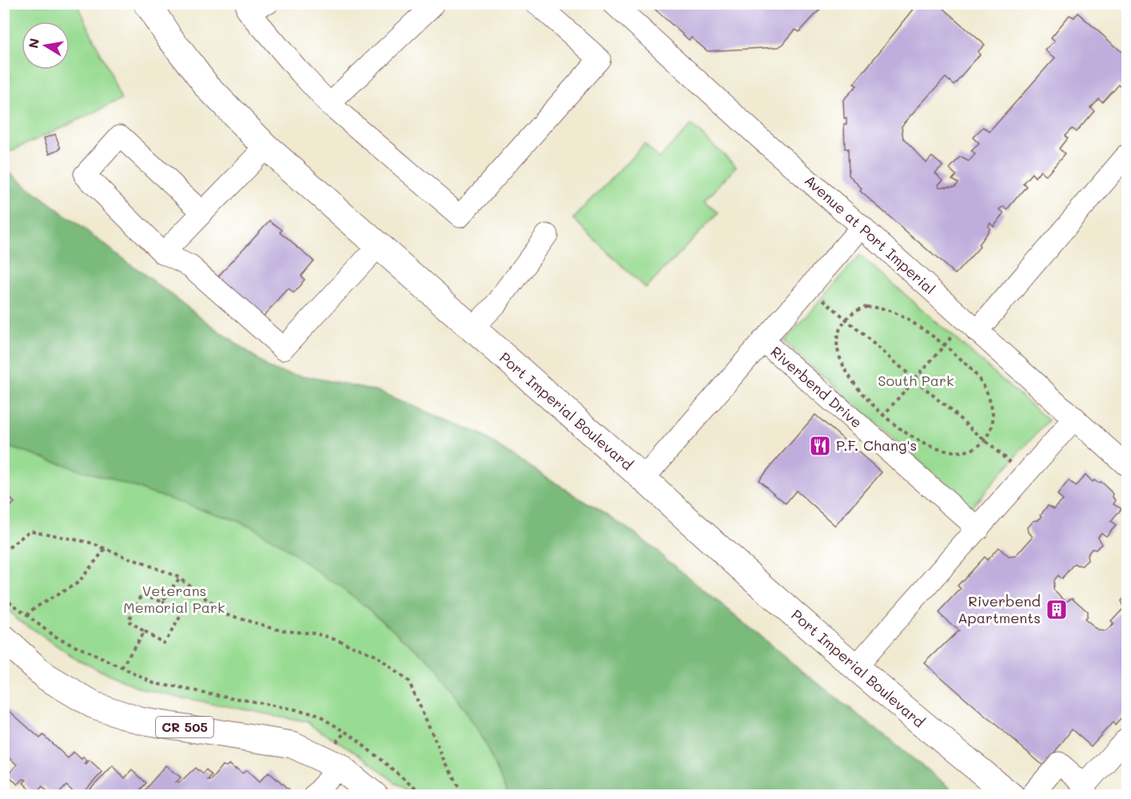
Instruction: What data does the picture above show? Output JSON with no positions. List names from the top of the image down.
{
  "streets": {
    "main road": ["Port Imperial Boulevard", "CR 505"],
    "street": ["Avenue at Port Imperial", "Riverbend Drive"]
  },
  "crossings": [
    ["Avenue at Port Imperial", "Riverbend Drive"],
    ["Riverbend Drive", "Port Imperial Boulevard"]
  ],
  "parks": ["South Park", "Veterans Memorial Park"],
  "places": {
    "restaurant": ["P.F. Chang's"],
    "building": ["Riverbend Apartments"]
  },
  "north": "left"
}
